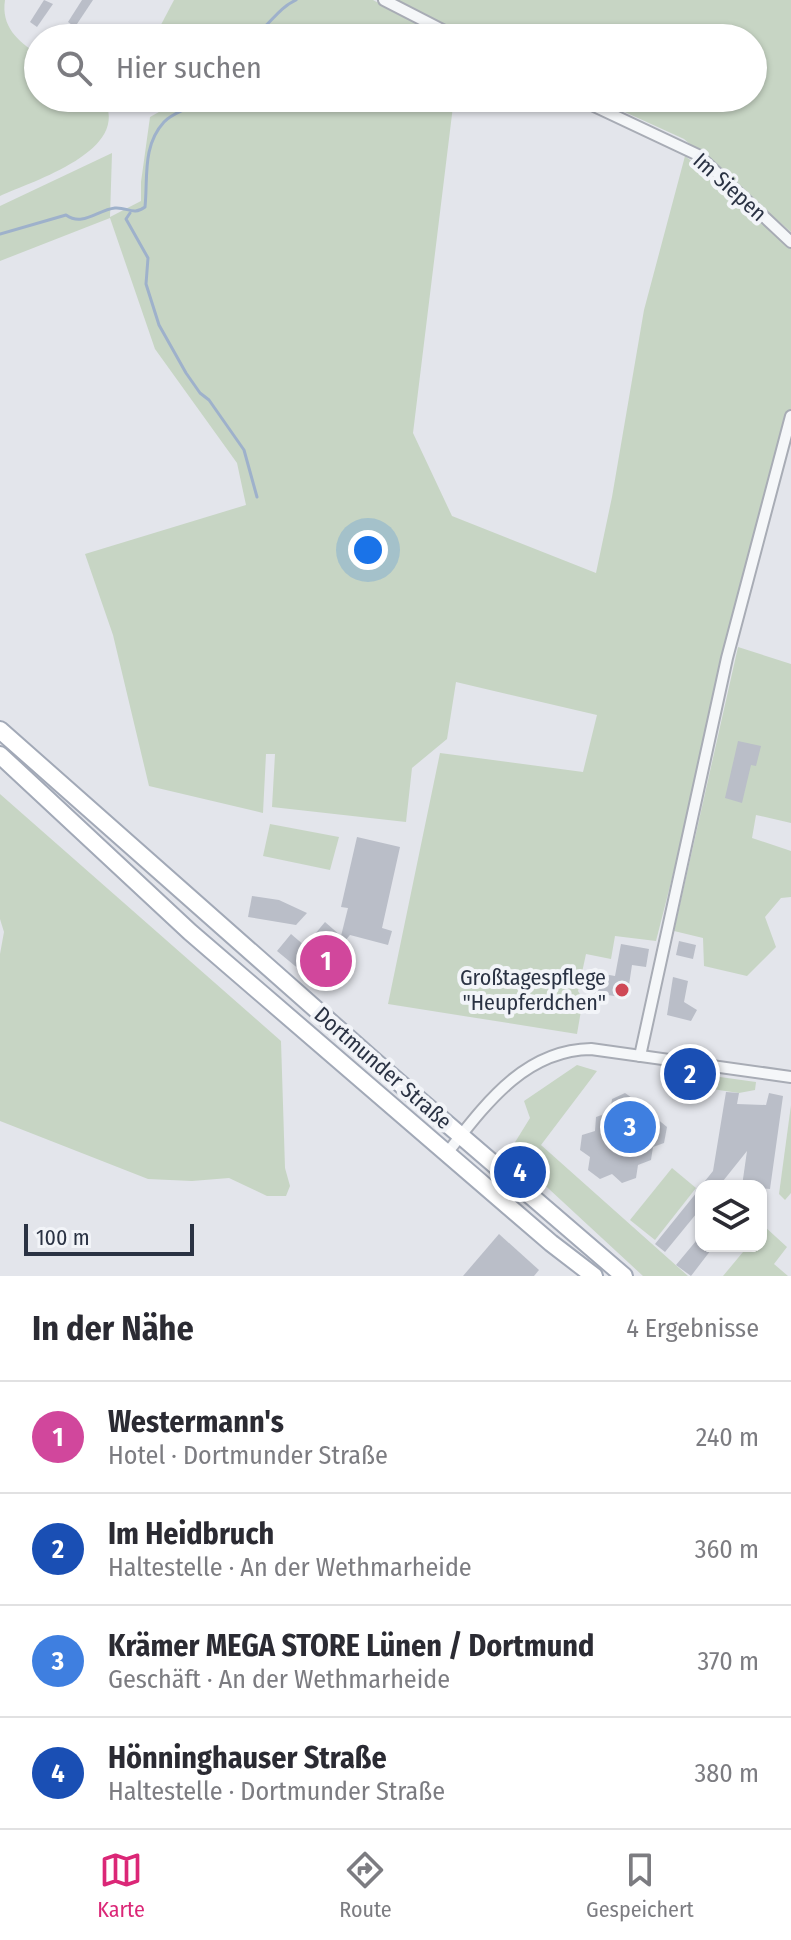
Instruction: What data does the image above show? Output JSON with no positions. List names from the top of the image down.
{
  "streets": {
    "main road": ["Dortmunder Straße"],
    "street": ["Im Siepen"]
  },
  "places": ["Großtagespflege \"Heupferdchen\""],
  "scale_bar": "100 m",
  "page": {
    "search": "Hier suchen",
    "pins": [
      "1",
      "2",
      "3",
      "4"
    ],
    "scale": "100 m",
    "heading": ["In der Nähe", "4 Ergebnisse"],
    "list": [
      {
        "mark": "1",
        "name": "Westermann's",
        "note": "Hotel · Dortmunder Straße",
        "value": "240 m"
      },
      {
        "mark": "2",
        "name": "Im Heidbruch",
        "note": "Haltestelle · An der Wethmarheide",
        "value": "360 m"
      },
      {
        "mark": "3",
        "name": "Krämer MEGA STORE Lünen / Dortmund",
        "note": "Geschäft · An der Wethmarheide",
        "value": "370 m"
      },
      {
        "mark": "4",
        "name": "Hönninghauser Straße",
        "note": "Haltestelle · Dortmunder Straße",
        "value": "380 m"
      }
    ],
    "nav": ["Karte", "Route", "Gespeichert"]
  }
}
